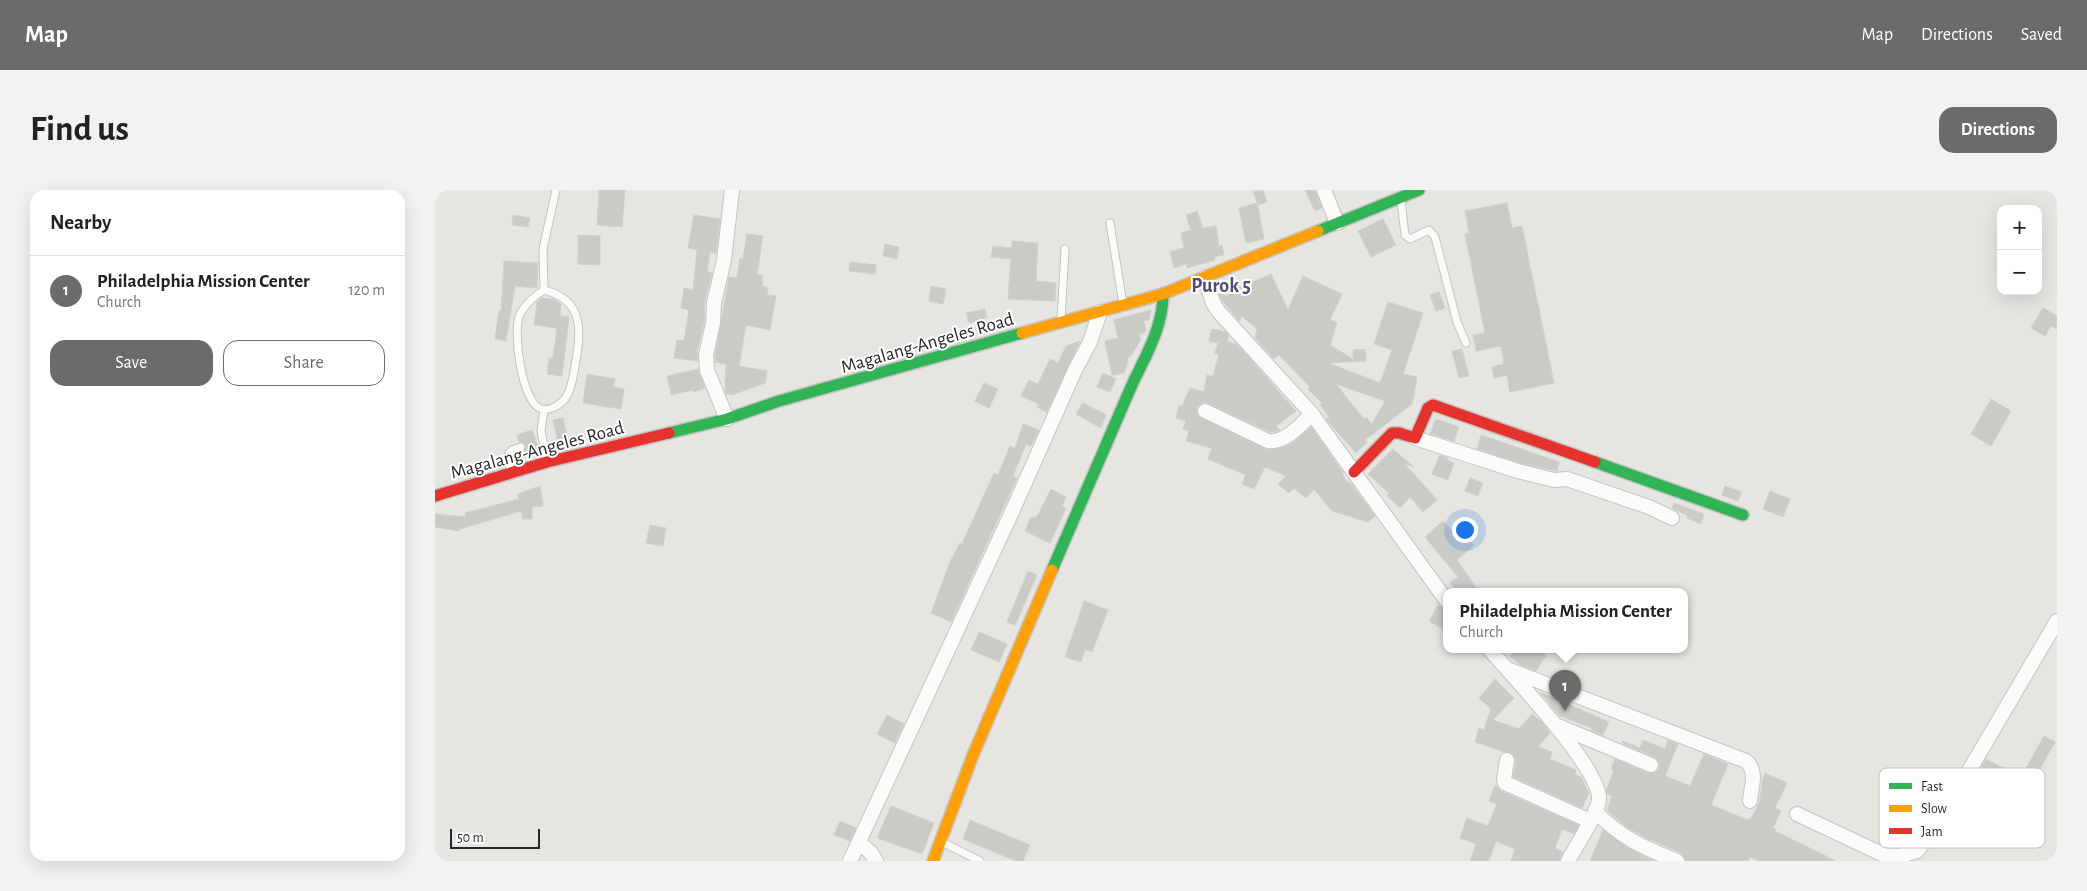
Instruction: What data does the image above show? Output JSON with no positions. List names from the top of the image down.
{
  "streets": {
    "street": ["Magalang-Angeles Road"]
  },
  "districts": ["Purok 5"],
  "legend": ["Fast", "Slow", "Jam"],
  "scale_bar": "50 m",
  "page": {
    "header": "Map",
    "nav": ["Map", "Directions", "Saved"],
    "buttons": [
      "Directions",
      ["Save", "Share"]
    ],
    "title": "Find us",
    "heading": "Nearby",
    "map_buttons": ["+", "−"],
    "list": [
      {
        "mark": "1",
        "name": "Philadelphia Mission Center",
        "note": "Church",
        "value": "120 m"
      }
    ],
    "popup": ["Philadelphia Mission Center", "Church"],
    "pins": "1",
    "scale": "50 m"
  }
}
